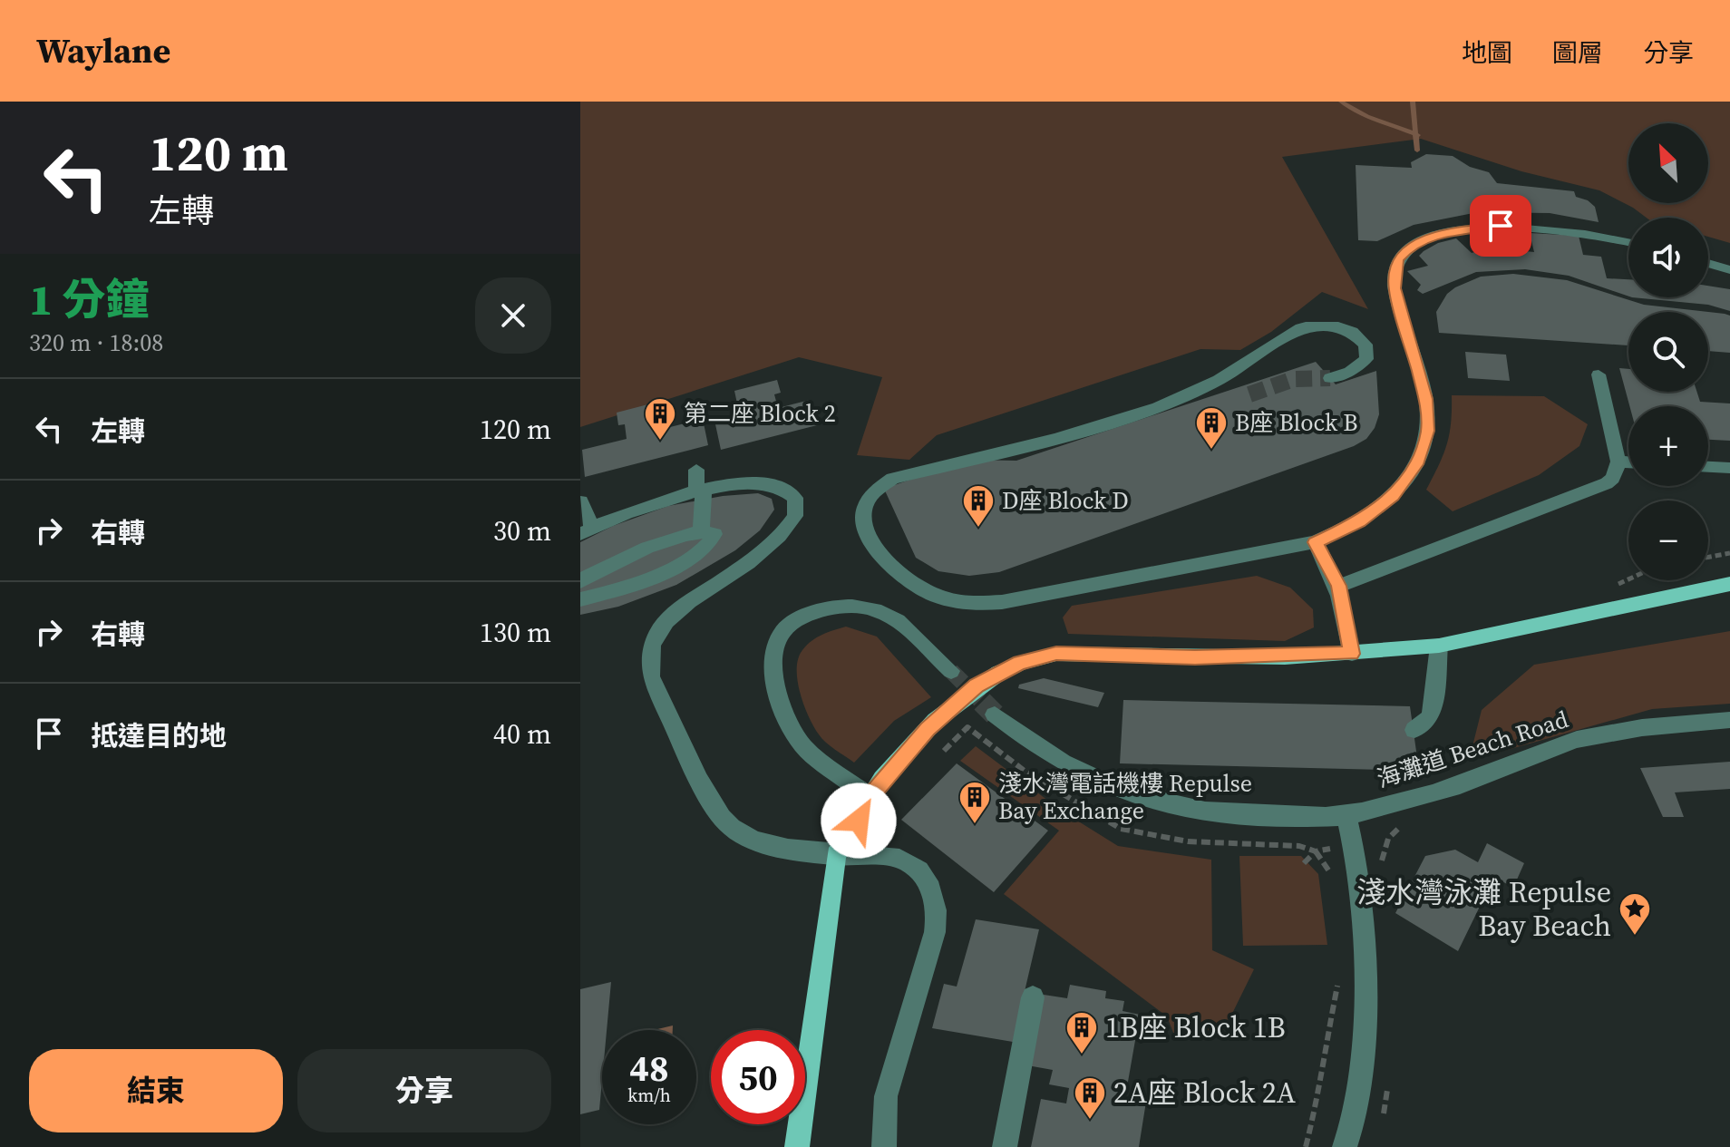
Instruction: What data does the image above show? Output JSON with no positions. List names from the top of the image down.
{
  "streets": {
    "street": ["海灘道 Beach Road"]
  },
  "places": {
    "building": [
      "第二座 Block 2",
      "B座 Block B",
      "D座 Block D",
      "淺水灣電話機樓 Repulse Bay Exchange",
      "1B座 Block 1B",
      "2A座 Block 2A"
    ],
    "place": ["淺水灣泳灘 Repulse Bay Beach"]
  },
  "north": "top left",
  "page": {
    "header": "Waylane",
    "nav": ["地圖", "圖層", "分享"],
    "turn": ["120 m", "左轉"],
    "map_buttons": ["+", "−"],
    "heading": ["1 分鐘", "320 m · 18:08"],
    "list": [
      {
        "name": "左轉",
        "value": "120 m"
      },
      {
        "name": "右轉",
        "value": "30 m"
      },
      {
        "name": "右轉",
        "value": "130 m"
      },
      {
        "name": "抵達目的地",
        "value": "40 m"
      }
    ],
    "speed": "48 km/h",
    "limit": "50",
    "buttons": ["結束", "分享"]
  }
}
